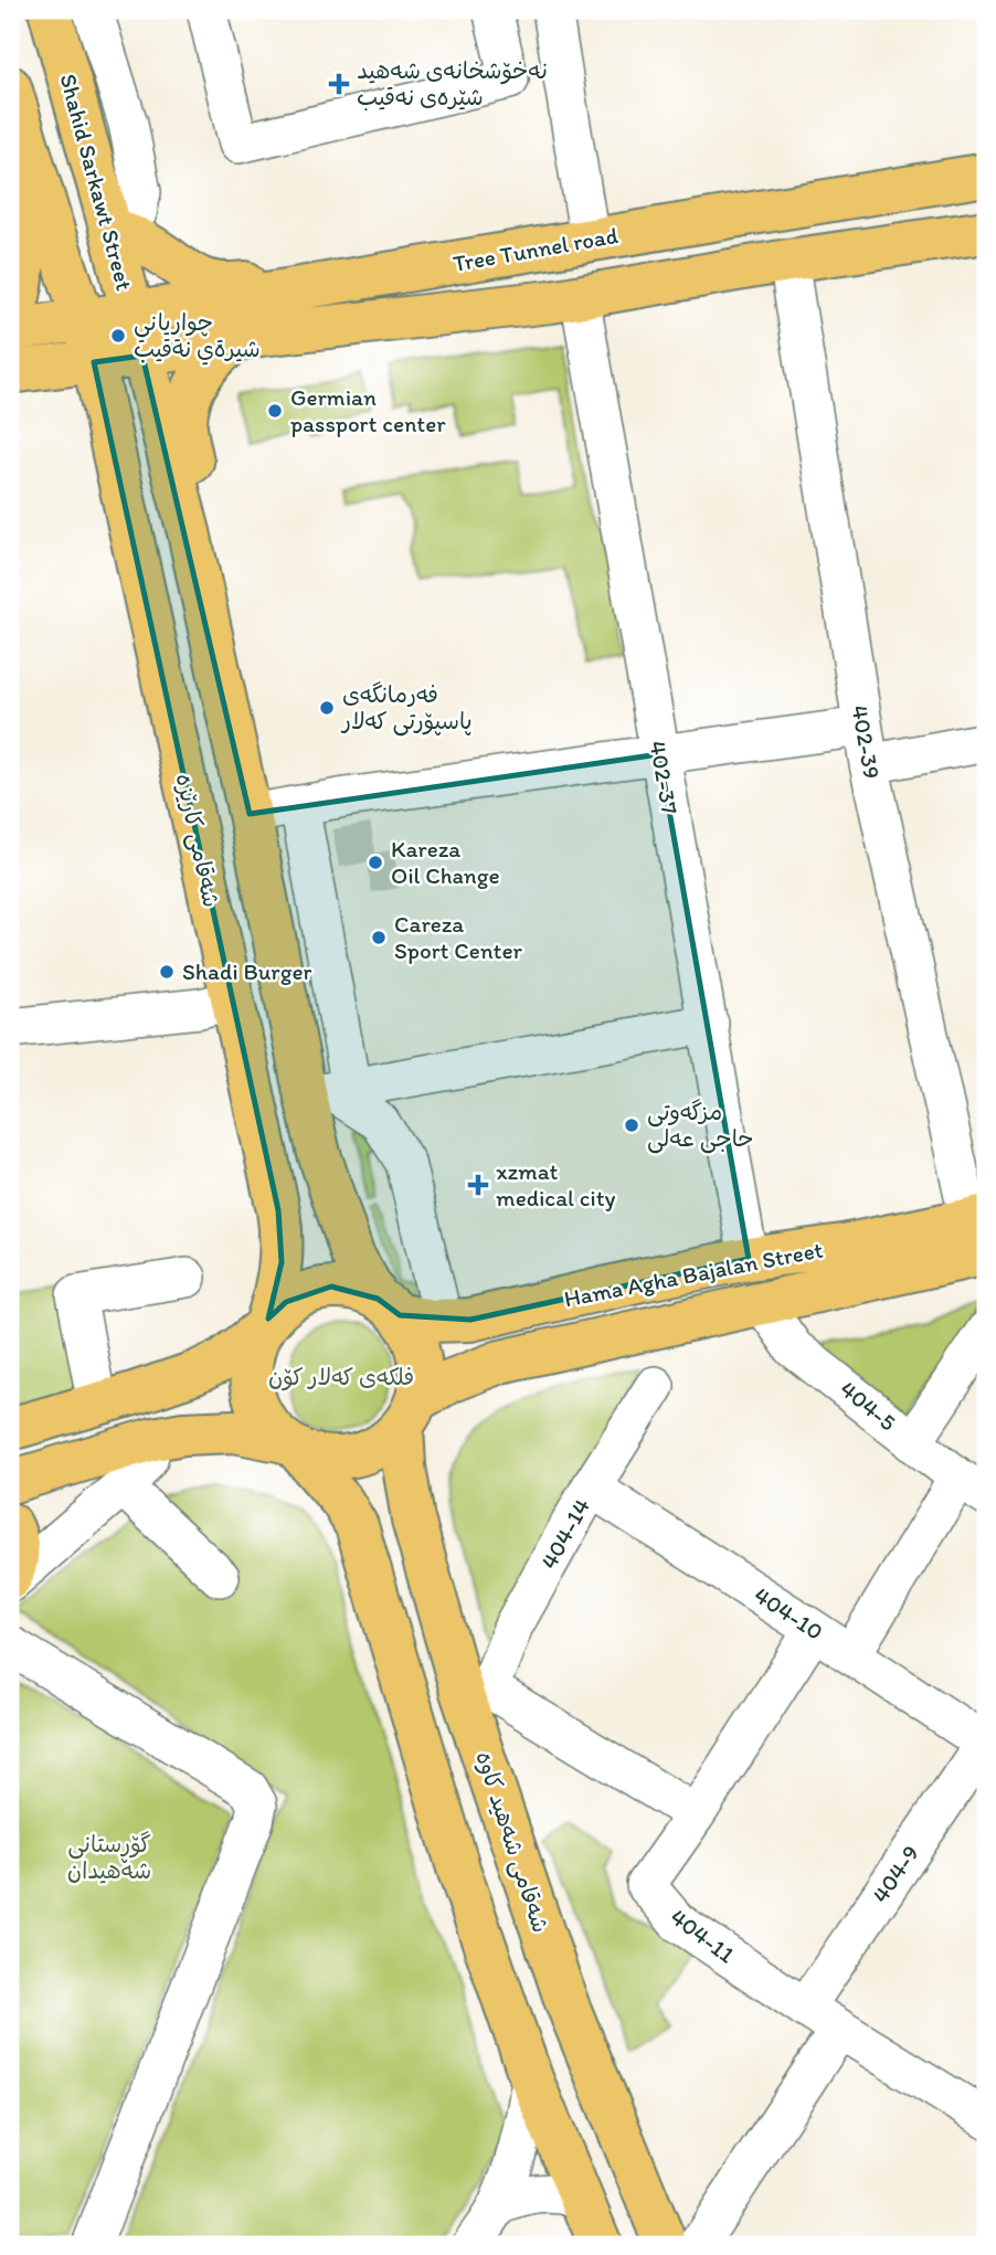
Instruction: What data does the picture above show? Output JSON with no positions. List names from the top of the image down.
{
  "streets": {
    "main road": [
      "Shahid Sarkawt Street",
      "Tree Tunnel road",
      "شەقامی کارێزە",
      "Hama Agha Bajalan Street",
      "شەقامی شەهید کاوە"
    ],
    "street": [
      "402-39",
      "402-37",
      "404-5",
      "404-14",
      "404-10",
      "404-9",
      "404-11"
    ]
  },
  "crossings": [
    ["Shahid Sarkawt Street", "Tree Tunnel road"],
    ["Shahid Sarkawt Street", "شەقامی کارێزە"],
    ["Tree Tunnel road", "402-39"],
    ["Tree Tunnel road", "402-37"],
    ["Tree Tunnel road", "شەقامی کارێزە"],
    ["402-39", "Hama Agha Bajalan Street"],
    ["402-37", "Hama Agha Bajalan Street"],
    ["شەقامی کارێزە", "Hama Agha Bajalan Street"],
    ["شەقامی کارێزە", "شەقامی شەهید کاوە"],
    ["Hama Agha Bajalan Street", "404-5"],
    ["Hama Agha Bajalan Street", "شەقامی شەهید کاوە"],
    ["404-14", "404-10"],
    ["404-14", "شەقامی شەهید کاوە"],
    ["404-10", "404-9"],
    ["404-9", "404-11"]
  ],
  "parks": ["فلکەی کەلار کۆن", "گۆڕستانی شەهیدان"],
  "places": {
    "health": ["نەخۆشخانەی شەهید شێرەی نەقیب", "xzmat medical city"],
    "other": [
      "چوارياني شيرةي نةقيب",
      "Germian passport center",
      "فەرمانگەی پاسپۆرتی کەلار",
      "Kareza Oil Change",
      "Careza Sport Center",
      "Shadi Burger",
      "مزگەوتی حاجی عەلی"
    ]
  }
}
